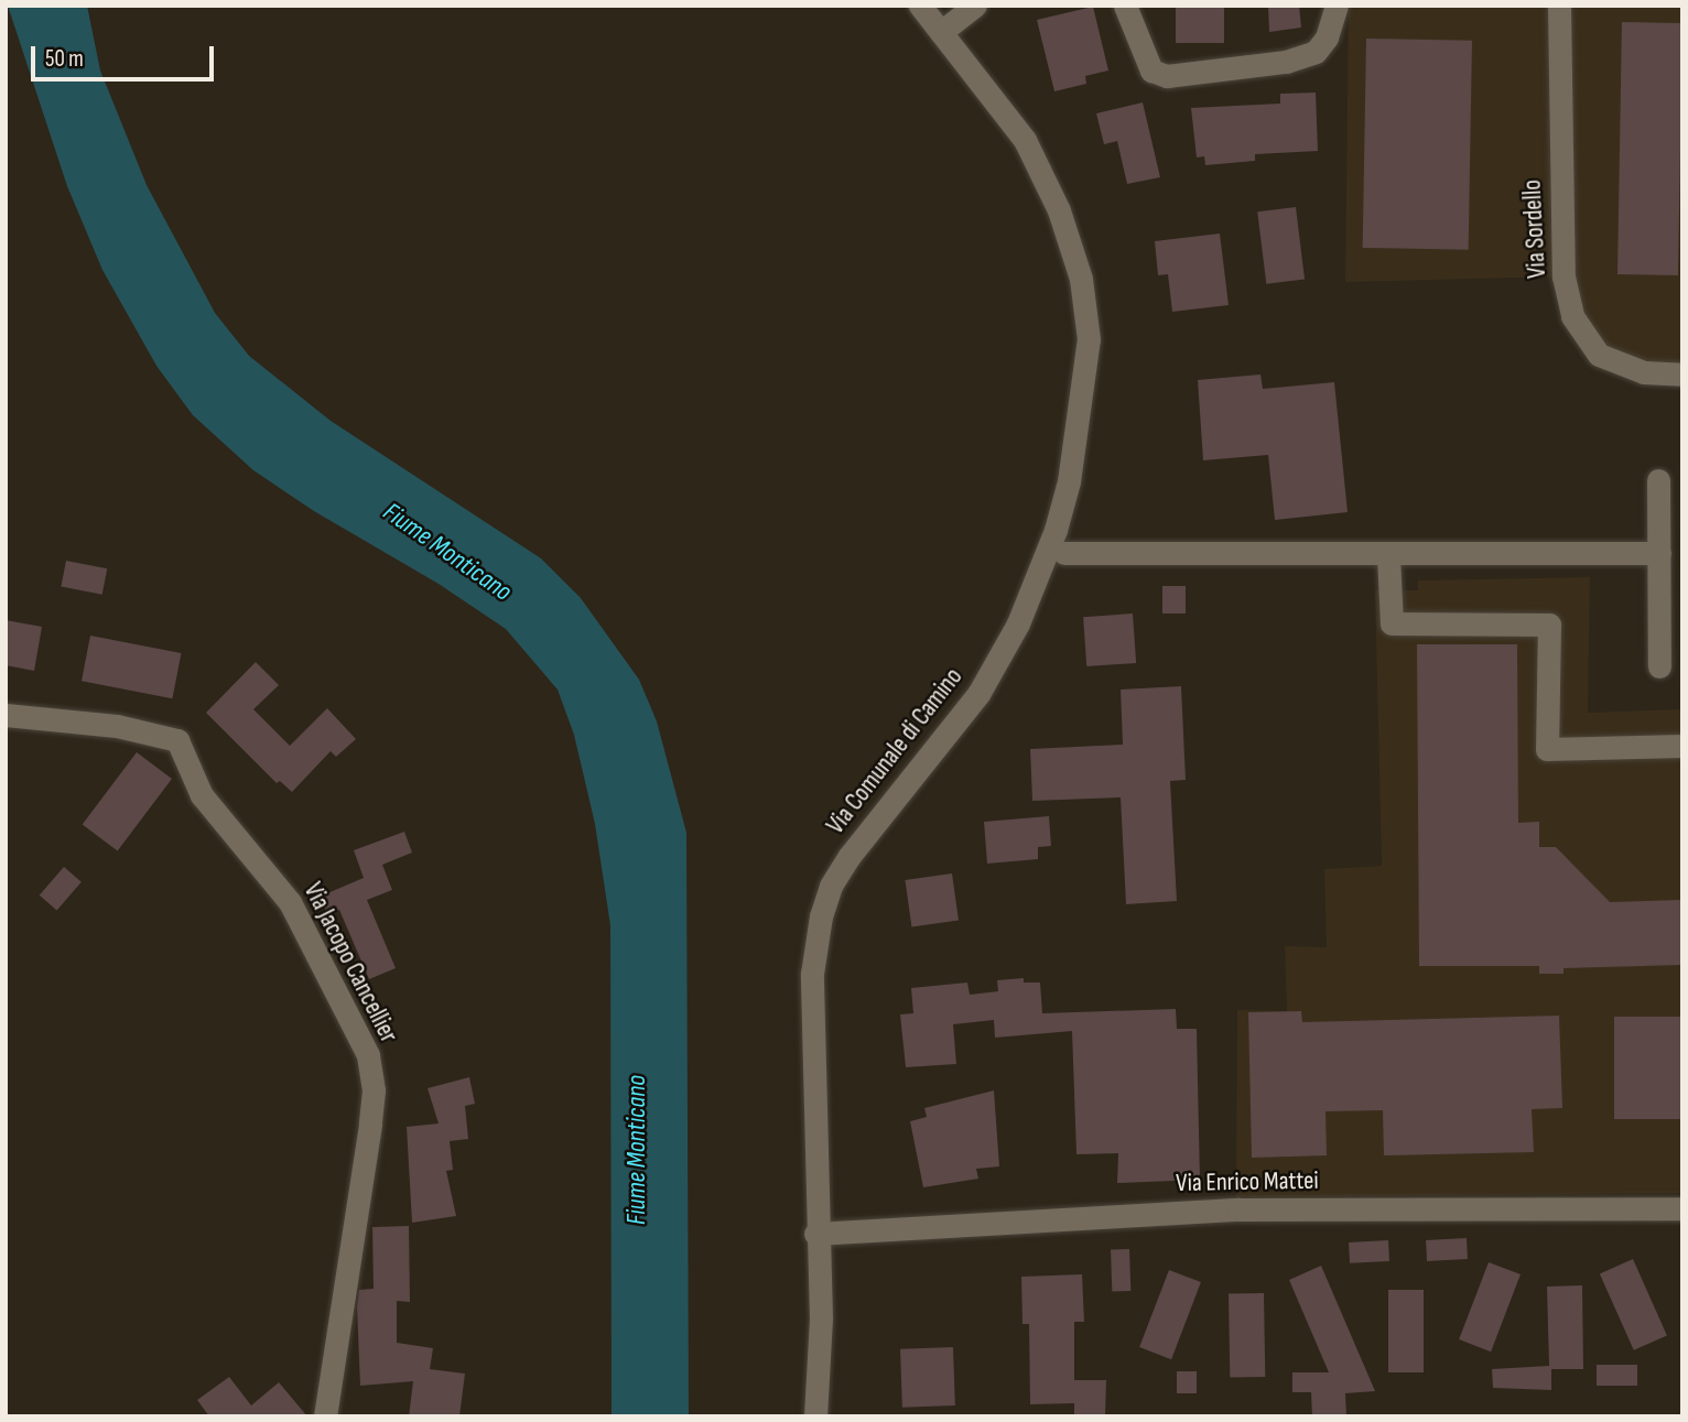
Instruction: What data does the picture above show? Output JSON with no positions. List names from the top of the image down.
{
  "streets": {
    "street": [
      "Via Sordello",
      "Via Comunale di Camino",
      "Via Jacopo Cancellier",
      "Via Enrico Mattei"
    ]
  },
  "crossings": [
    ["Via Comunale di Camino", "Via Enrico Mattei"]
  ],
  "water": ["Fiume Monticano"],
  "scale_bar": "50 m"
}
